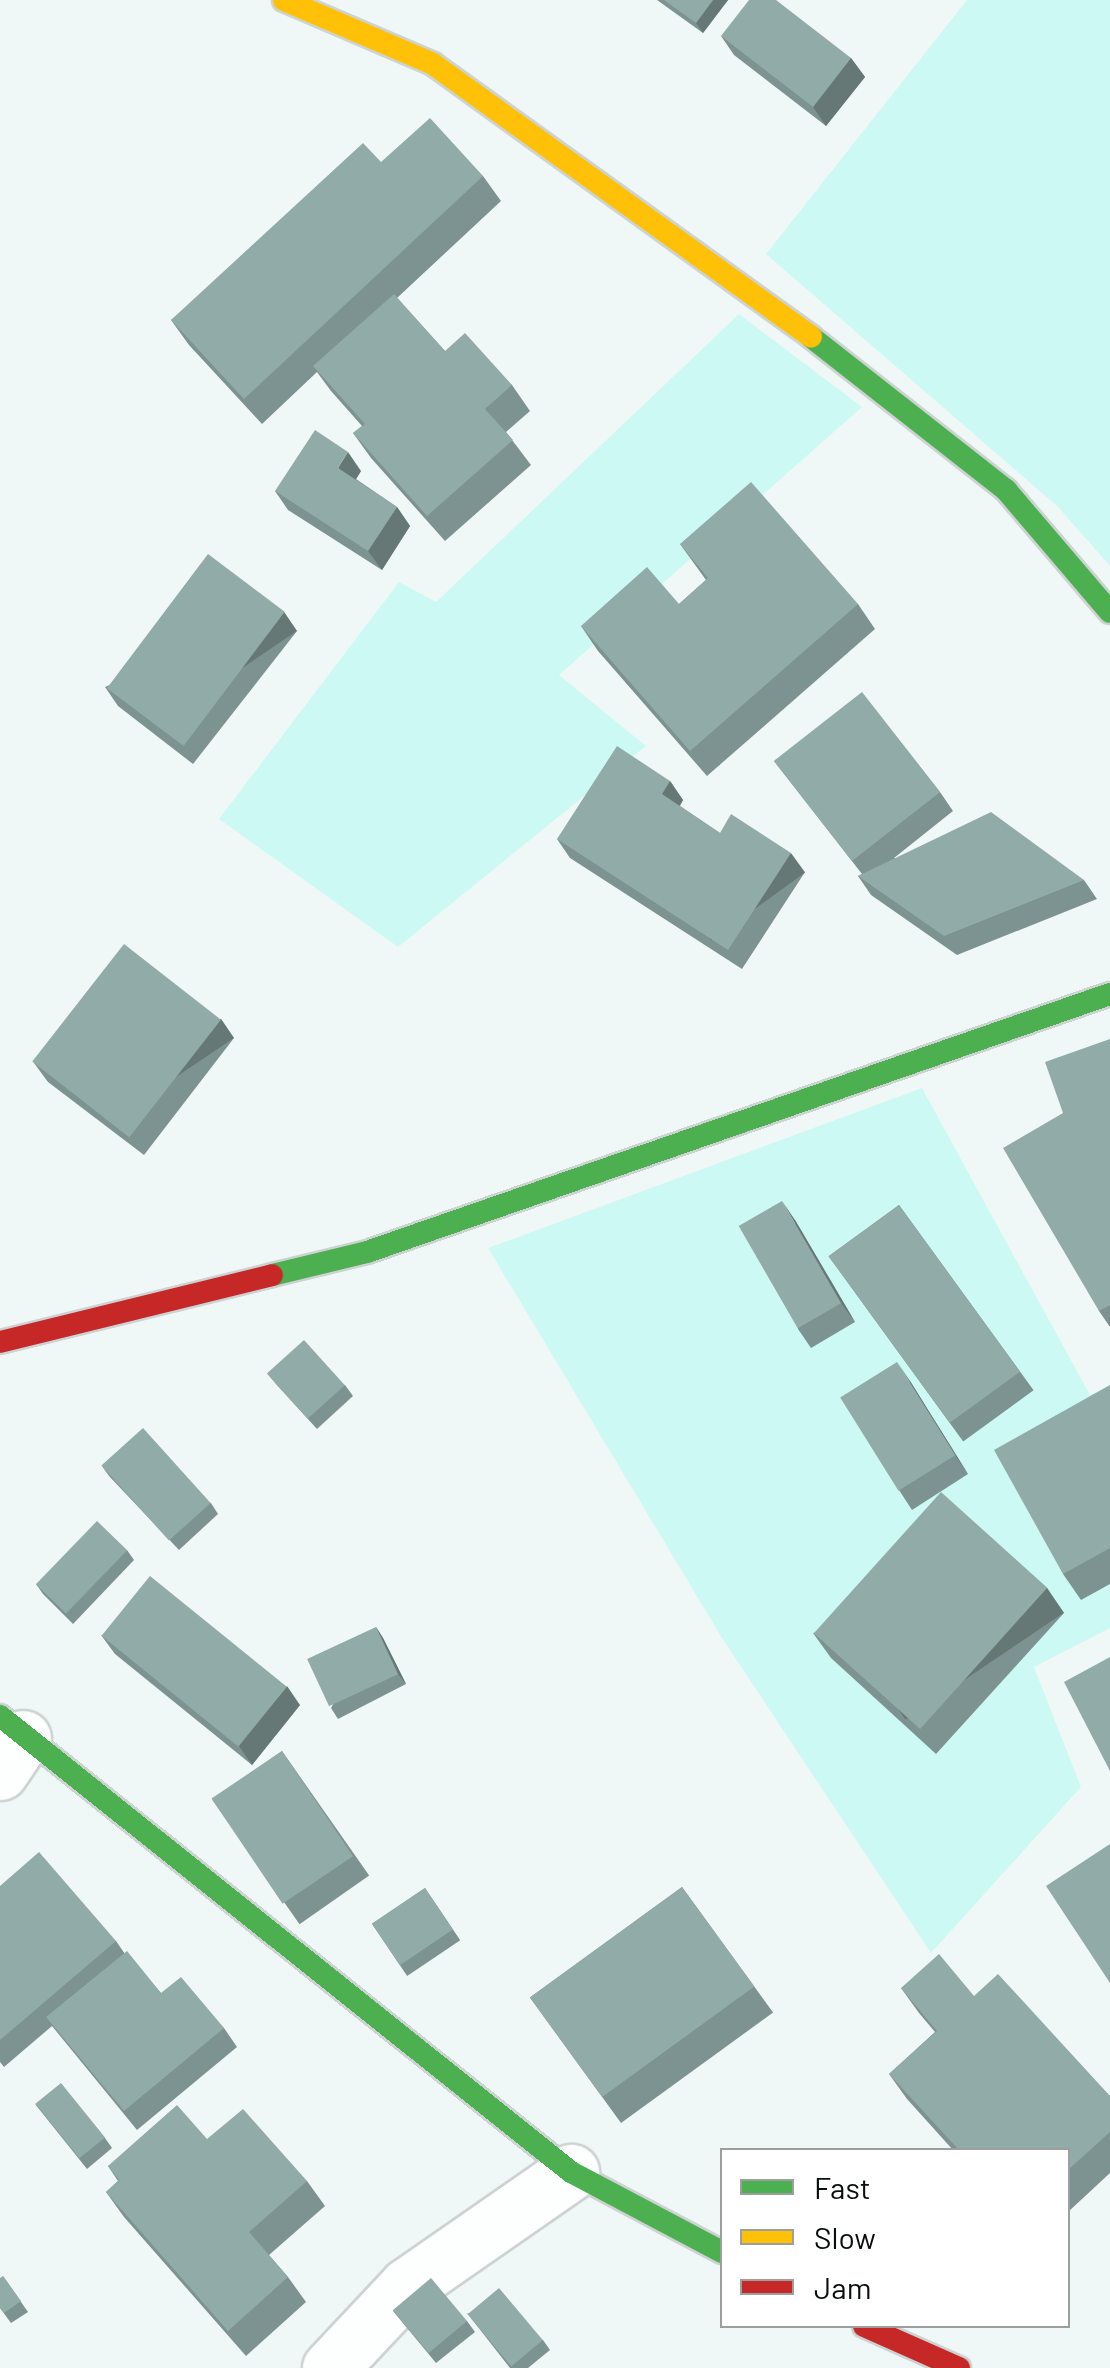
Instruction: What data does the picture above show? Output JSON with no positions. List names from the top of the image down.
{
  "legend": ["Fast", "Slow", "Jam"]
}
